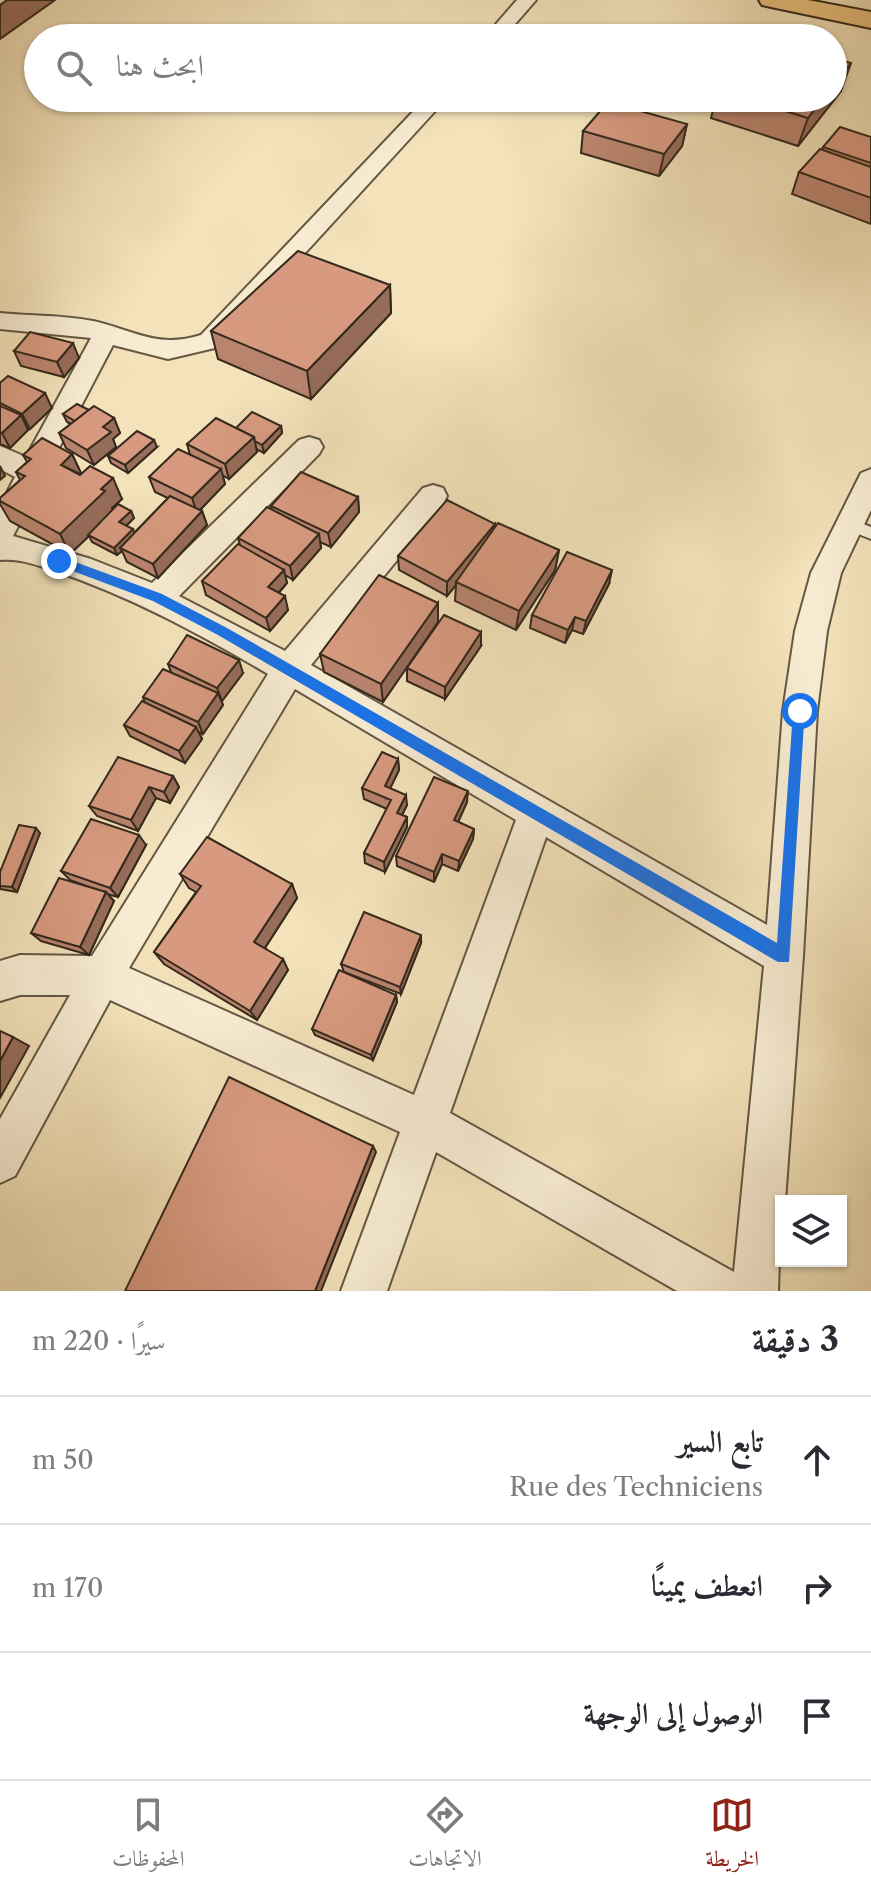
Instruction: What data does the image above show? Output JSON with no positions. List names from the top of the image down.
{
  "page": {
    "search": "ابحث هنا",
    "heading": ["3 دقيقة", "سيرًا · 220 m"],
    "list": [
      ["تابع السير", "Rue des Techniciens", "50 m"],
      ["انعطف يمينًا", "170 m"],
      "الوصول إلى الوجهة"
    ],
    "nav": ["الخريطة", "الاتجاهات", "المحفوظات"]
  }
}
